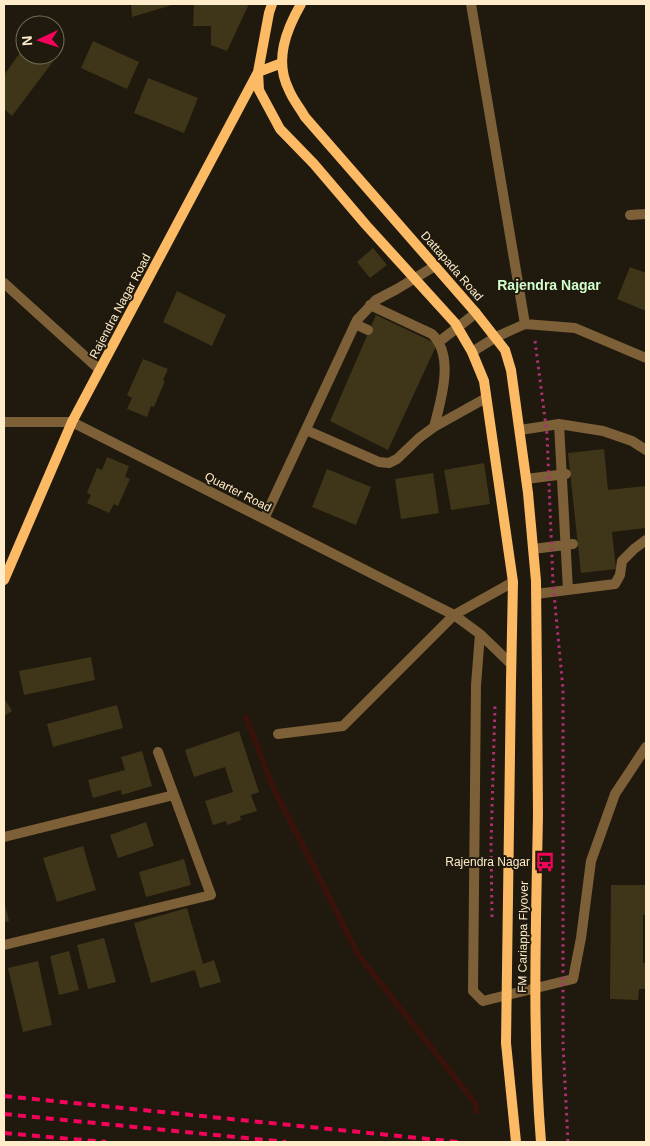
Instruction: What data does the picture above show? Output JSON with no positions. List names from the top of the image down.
{
  "streets": {
    "main road": ["Dattapada Road", "Rajendra Nagar Road", "FM Cariappa Flyover"],
    "street": ["Quarter Road"]
  },
  "crossings": [
    ["Dattapada Road", "FM Cariappa Flyover"],
    ["Rajendra Nagar Road", "Quarter Road"],
    ["Quarter Road", "FM Cariappa Flyover"]
  ],
  "districts": ["Rajendra Nagar"],
  "places": {
    "bus stop": ["Rajendra Nagar"]
  },
  "north": "left"
}
